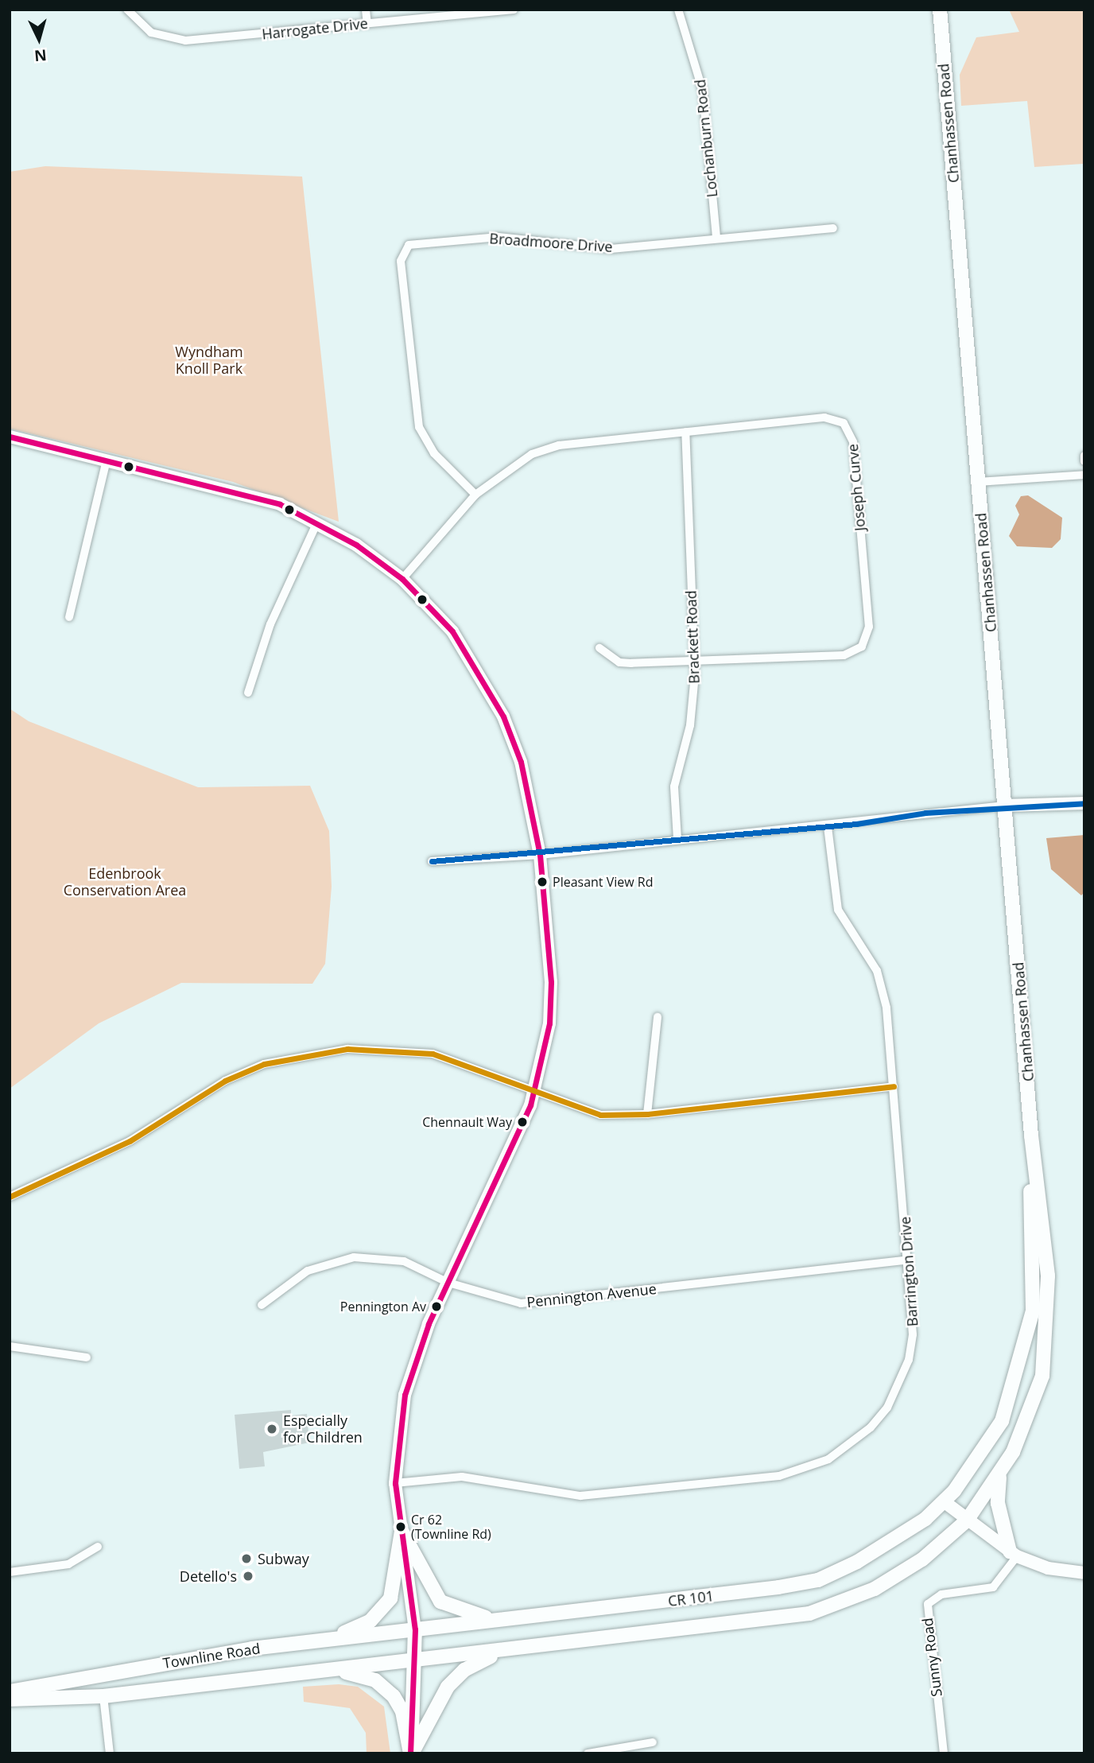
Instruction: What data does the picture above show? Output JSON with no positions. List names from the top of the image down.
{
  "streets": {
    "main road": ["Chanhassen Road", "CR 101", "Townline Road"],
    "street": [
      "Harrogate Drive",
      "Lochanburn Road",
      "Broadmoore Drive",
      "Joseph Curve",
      "Brackett Road",
      "Barrington Drive",
      "Pennington Avenue",
      "Sunny Road"
    ]
  },
  "crossings": [
    ["Chanhassen Road", "CR 101"],
    ["Lochanburn Road", "Broadmoore Drive"],
    ["Broadmoore Drive", "Joseph Curve"],
    ["Joseph Curve", "Brackett Road"],
    ["Barrington Drive", "Pennington Avenue"],
    ["CR 101", "Townline Road"]
  ],
  "parks": ["Wyndham Knoll Park", "Edenbrook Conservation Area"],
  "places": [
    "Pleasant View Rd",
    "Chennault Way",
    "Pennington Av",
    "Especially for Children",
    "Cr 62 (Townline Rd)",
    "Subway",
    "Detello's"
  ],
  "north": "bottom"
}
